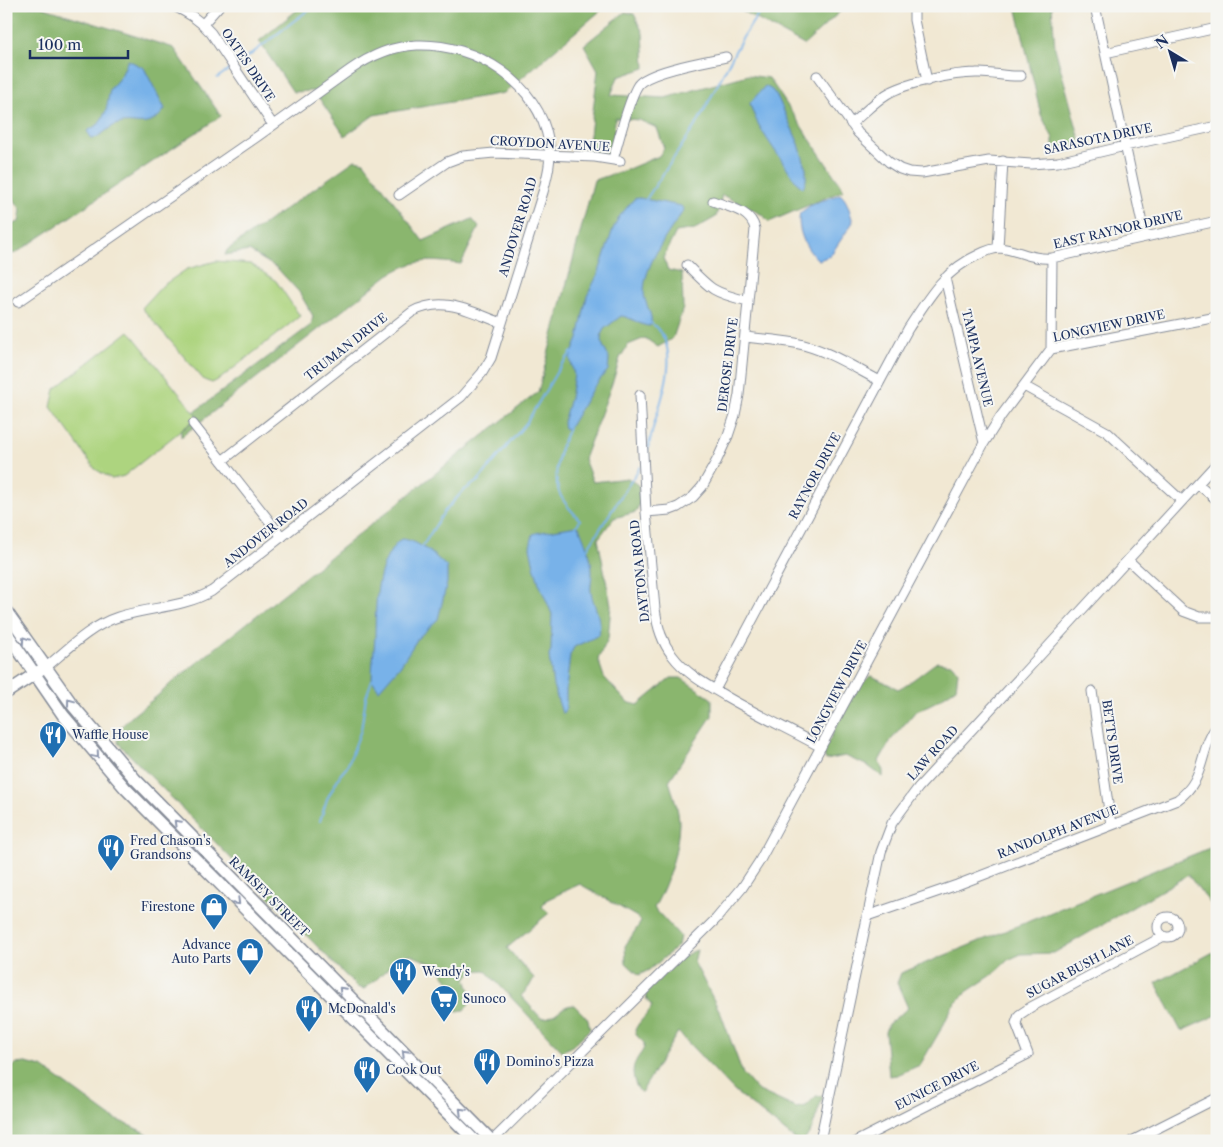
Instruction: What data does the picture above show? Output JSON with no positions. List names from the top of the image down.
{
  "streets": {
    "main road": ["RAMSEY STREET"],
    "street": [
      "OATES DRIVE",
      "SARASOTA DRIVE",
      "CROYDON AVENUE",
      "ANDOVER ROAD",
      "EAST RAYNOR DRIVE",
      "LONGVIEW DRIVE",
      "TRUMAN DRIVE",
      "TAMPA AVENUE",
      "DEROSE DRIVE",
      "RAYNOR DRIVE",
      "DAYTONA ROAD",
      "BETTS DRIVE",
      "LAW ROAD",
      "RANDOLPH AVENUE",
      "SUGAR BUSH LANE",
      "EUNICE DRIVE"
    ]
  },
  "crossings": [
    ["OATES DRIVE", "ANDOVER ROAD"],
    ["CROYDON AVENUE", "ANDOVER ROAD"],
    ["ANDOVER ROAD", "TRUMAN DRIVE"],
    ["ANDOVER ROAD", "RAMSEY STREET"],
    ["LONGVIEW DRIVE", "TAMPA AVENUE"],
    ["LONGVIEW DRIVE", "DAYTONA ROAD"],
    ["LONGVIEW DRIVE", "RAMSEY STREET"],
    ["TAMPA AVENUE", "RAYNOR DRIVE"],
    ["DEROSE DRIVE", "DAYTONA ROAD"],
    ["RAYNOR DRIVE", "DAYTONA ROAD"],
    ["BETTS DRIVE", "RANDOLPH AVENUE"],
    ["LAW ROAD", "RANDOLPH AVENUE"],
    ["SUGAR BUSH LANE", "EUNICE DRIVE"]
  ],
  "places": {
    "restaurant": [
      "Waffle House",
      "Fred Chason's Grandsons",
      "Wendy's",
      "McDonald's",
      "Domino's Pizza",
      "Cook Out"
    ],
    "shop": ["Firestone", "Advance Auto Parts"],
    "supermarket": ["Sunoco"]
  },
  "scale_bar": "100 m",
  "north": "top left"
}
